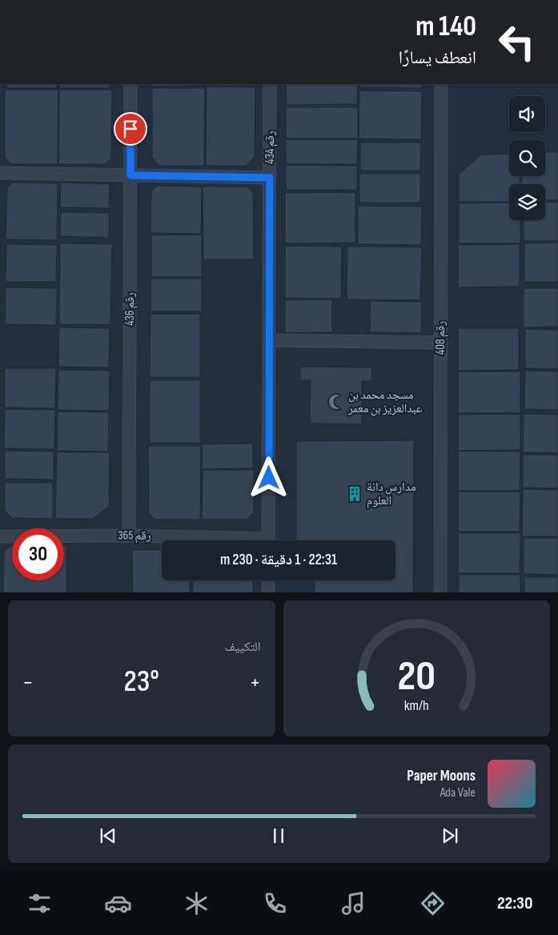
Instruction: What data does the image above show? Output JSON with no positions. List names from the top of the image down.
{
  "streets": {
    "street": [
      "رقم 434",
      "رقم 436",
      "رقم 408",
      "رقم 365"
    ]
  },
  "crossings": [
    ["رقم 436", "رقم 365"]
  ],
  "places": {
    "mosque": ["مسجد محمد بن عبدالعزيز بن معمر"],
    "building": ["مدارس دانة العلوم"]
  },
  "page": {
    "turn": ["140 m", "انعطف يسارًا"],
    "limit": "30",
    "trip": "22:31 · 1 دقيقة · 230 m",
    "tile": "التكييف",
    "heat": ["−", "23°", "+"],
    "song": ["Paper Moons", "Ada Vale"],
    "tabs": "22:30",
    "gauge": ["20", "km/h"]
  }
}
